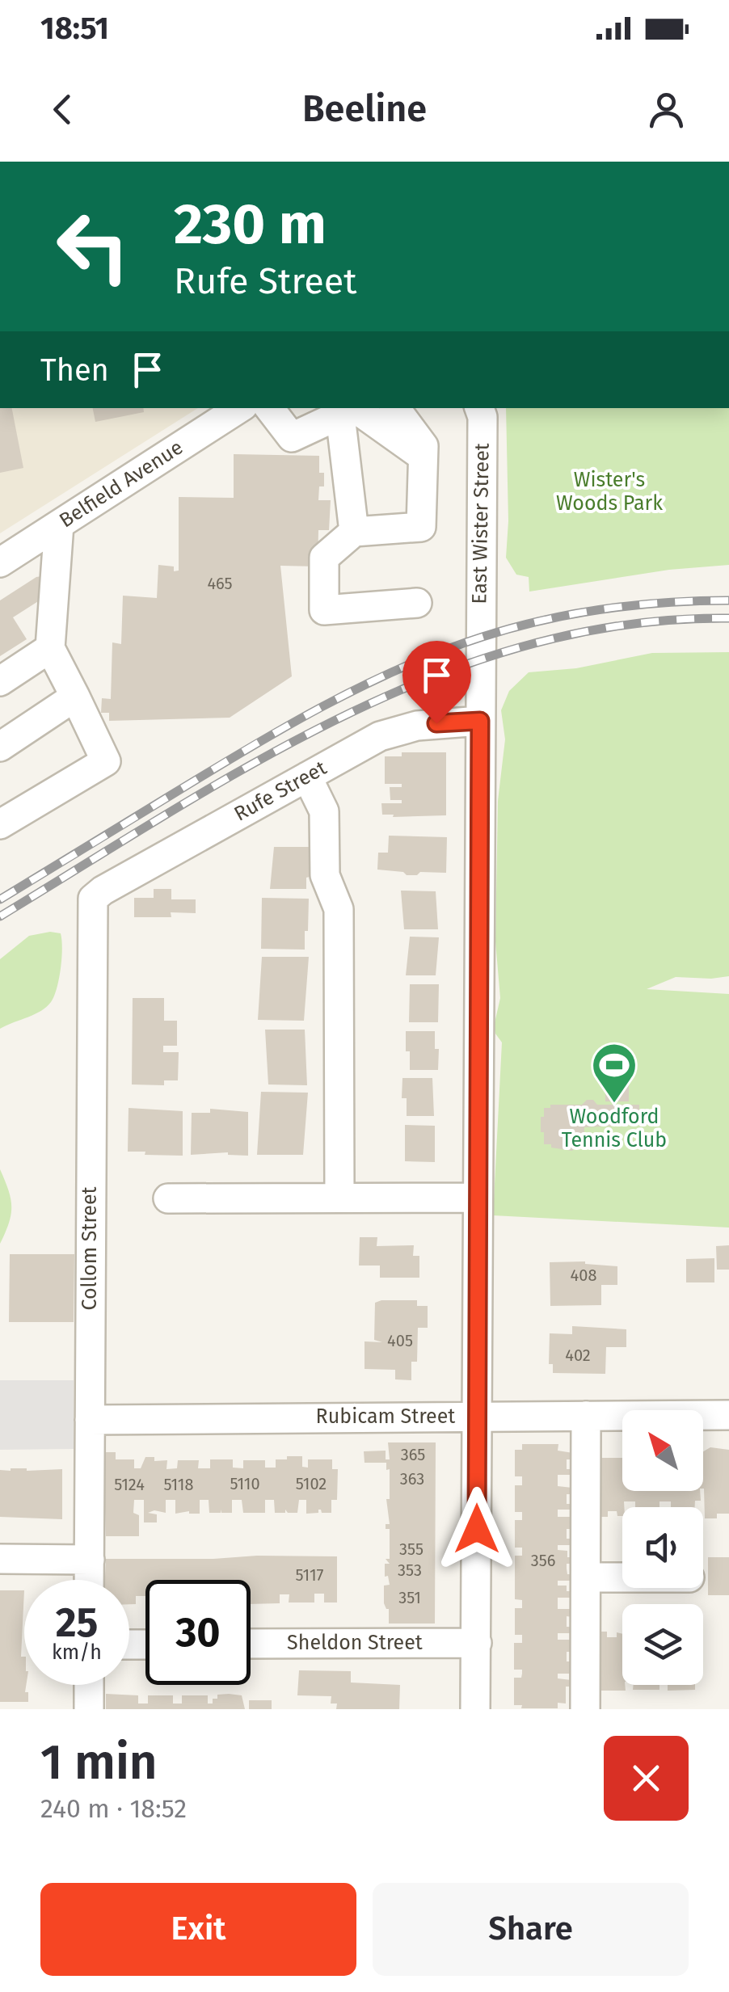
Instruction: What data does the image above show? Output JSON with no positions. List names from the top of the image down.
{
  "streets": {
    "street": [
      "Belfield Avenue",
      "East Wister Street",
      "Rufe Street",
      "Collom Street",
      "Rubicam Street",
      "Sheldon Street"
    ]
  },
  "crossings": [
    ["East Wister Street", "Rufe Street"],
    ["East Wister Street", "Rubicam Street"],
    ["East Wister Street", "Sheldon Street"],
    ["Rufe Street", "Collom Street"],
    ["Collom Street", "Rubicam Street"]
  ],
  "parks": ["Wister's Woods Park"],
  "places": {
    "sports": ["Woodford Tennis Club"]
  },
  "house_numbers": [
    "465",
    "408",
    "405",
    "402",
    "365",
    "363",
    "5110",
    "5102",
    "5124",
    "5118",
    "355",
    "356",
    "353",
    "5117",
    "351"
  ],
  "north": "top left",
  "page": {
    "status": "18:51",
    "header": "Beeline",
    "turn": ["230 m", "Rufe Street"],
    "then": "Then",
    "speed": "25 km/h",
    "limit": "30",
    "heading": ["1 min", "240 m · 18:52"],
    "buttons": ["Exit", "Share"]
  }
}
